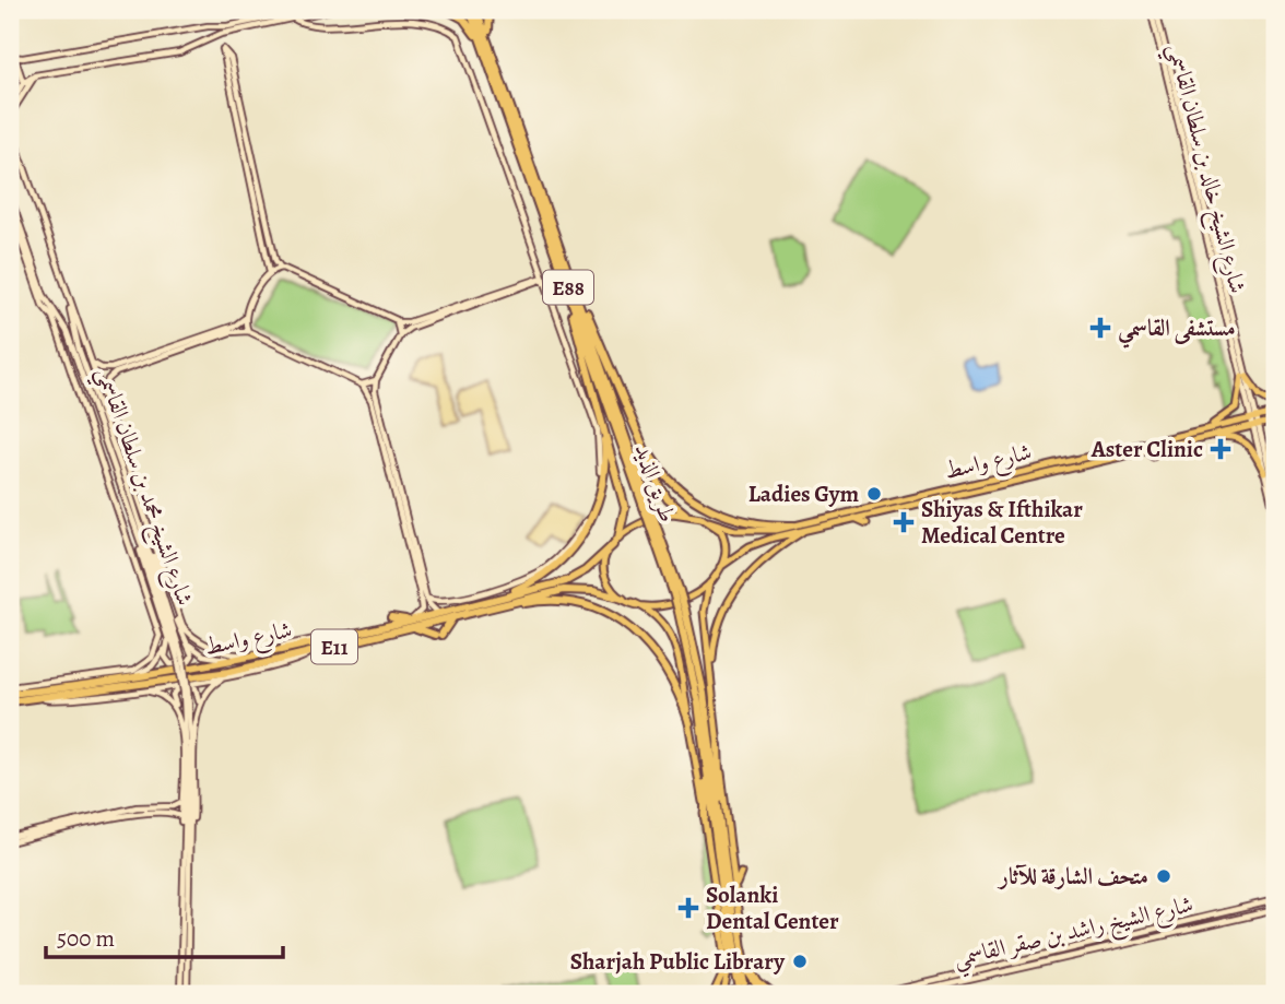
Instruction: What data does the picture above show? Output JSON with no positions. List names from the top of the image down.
{
  "streets": {
    "highway": [
      "E88",
      "شارع واسط",
      "طريق الذيد",
      "E11"
    ],
    "street": ["شارع الشيخ خالد بن سلطان القاسمي", "شارع الشيخ محمد بن سلطان القاسمي", "شارع الشيخ راشد بن صقر القاسمي"]
  },
  "crossings": [
    ["شارع الشيخ خالد بن سلطان القاسمي", "شارع واسط"]
  ],
  "places": {
    "health": [
      "مستشفى القاسمي",
      "Aster Clinic",
      "Shiyas & Ifthikar Medical Centre",
      "Solanki Dental Center"
    ],
    "other": ["Ladies Gym", "متحف الشارقة للآثار", "Sharjah Public Library"]
  },
  "scale_bar": "500 m"
}
